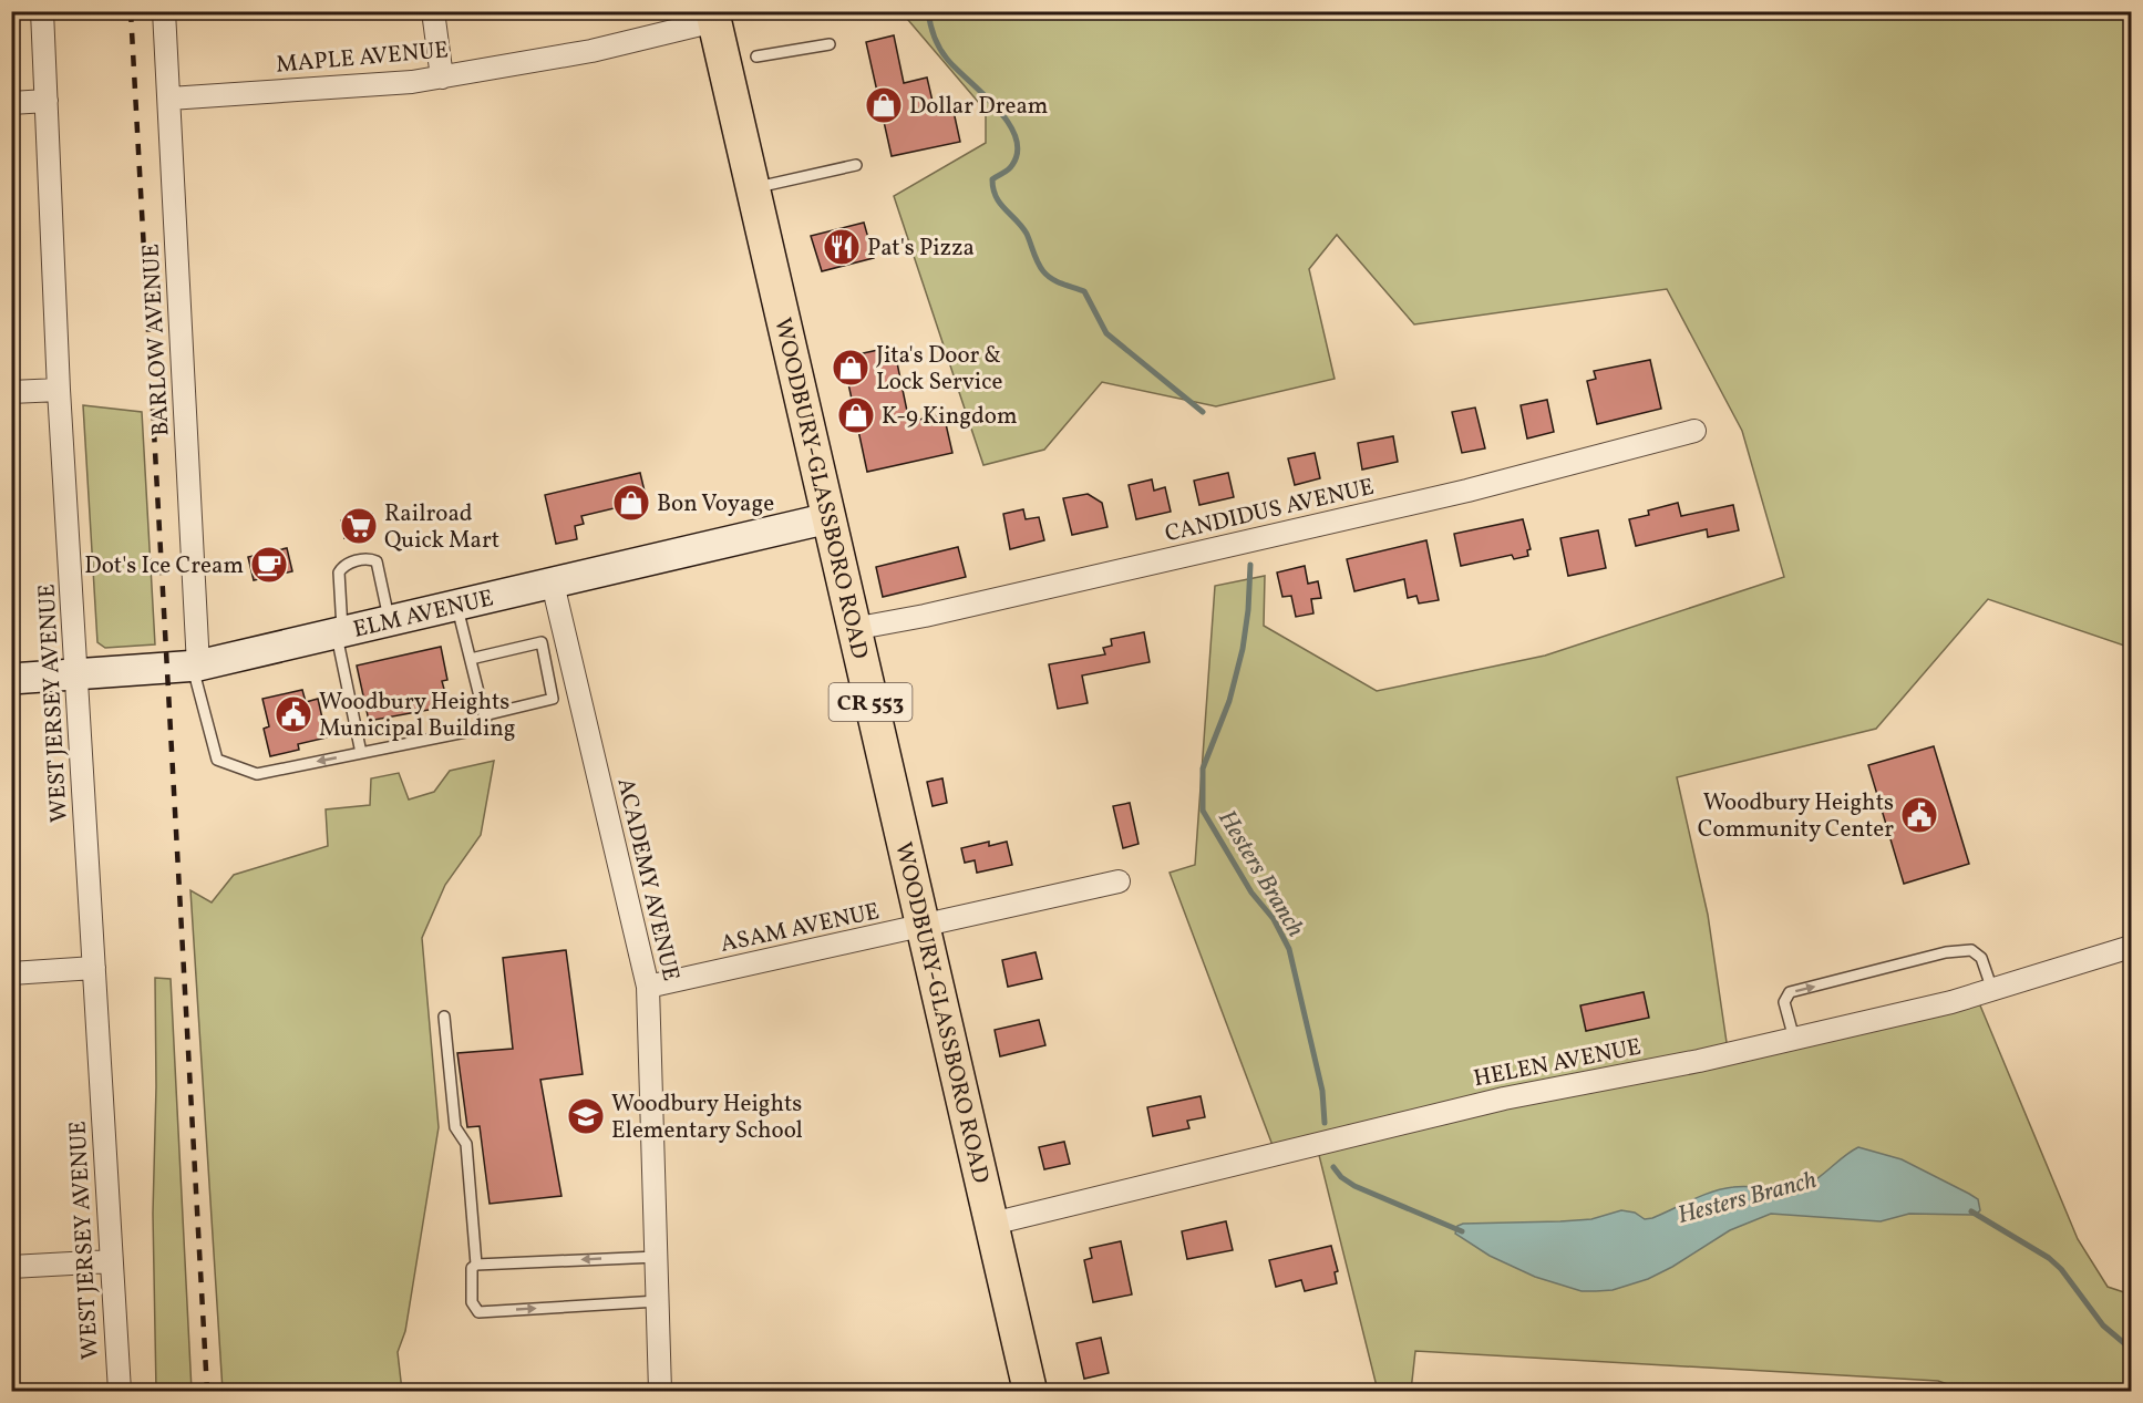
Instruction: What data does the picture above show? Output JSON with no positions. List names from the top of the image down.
{
  "streets": {
    "main road": ["WOODBURY-GLASSBORO ROAD", "ELM AVENUE", "CR 553"],
    "street": [
      "MAPLE AVENUE",
      "BARLOW AVENUE",
      "CANDIDUS AVENUE",
      "WEST JERSEY AVENUE",
      "ACADEMY AVENUE",
      "ASAM AVENUE",
      "HELEN AVENUE"
    ]
  },
  "crossings": [
    ["MAPLE AVENUE", "BARLOW AVENUE"],
    ["MAPLE AVENUE", "WOODBURY-GLASSBORO ROAD"],
    ["BARLOW AVENUE", "ELM AVENUE"],
    ["WOODBURY-GLASSBORO ROAD", "CANDIDUS AVENUE"],
    ["WOODBURY-GLASSBORO ROAD", "ELM AVENUE"],
    ["WOODBURY-GLASSBORO ROAD", "ASAM AVENUE"],
    ["WOODBURY-GLASSBORO ROAD", "HELEN AVENUE"],
    ["ELM AVENUE", "WEST JERSEY AVENUE"],
    ["ELM AVENUE", "ACADEMY AVENUE"],
    ["ACADEMY AVENUE", "ASAM AVENUE"]
  ],
  "water": ["Hesters Branch"],
  "places": {
    "shop": [
      "Dollar Dream",
      "Jita's Door & Lock Service",
      "K-9 Kingdom",
      "Bon Voyage"
    ],
    "restaurant": ["Pat's Pizza"],
    "supermarket": ["Railroad Quick Mart"],
    "cafe": ["Dot's Ice Cream"],
    "public building": ["Woodbury Heights Municipal Building", "Woodbury Heights Community Center"],
    "school or university": ["Woodbury Heights Elementary School"]
  }
}
